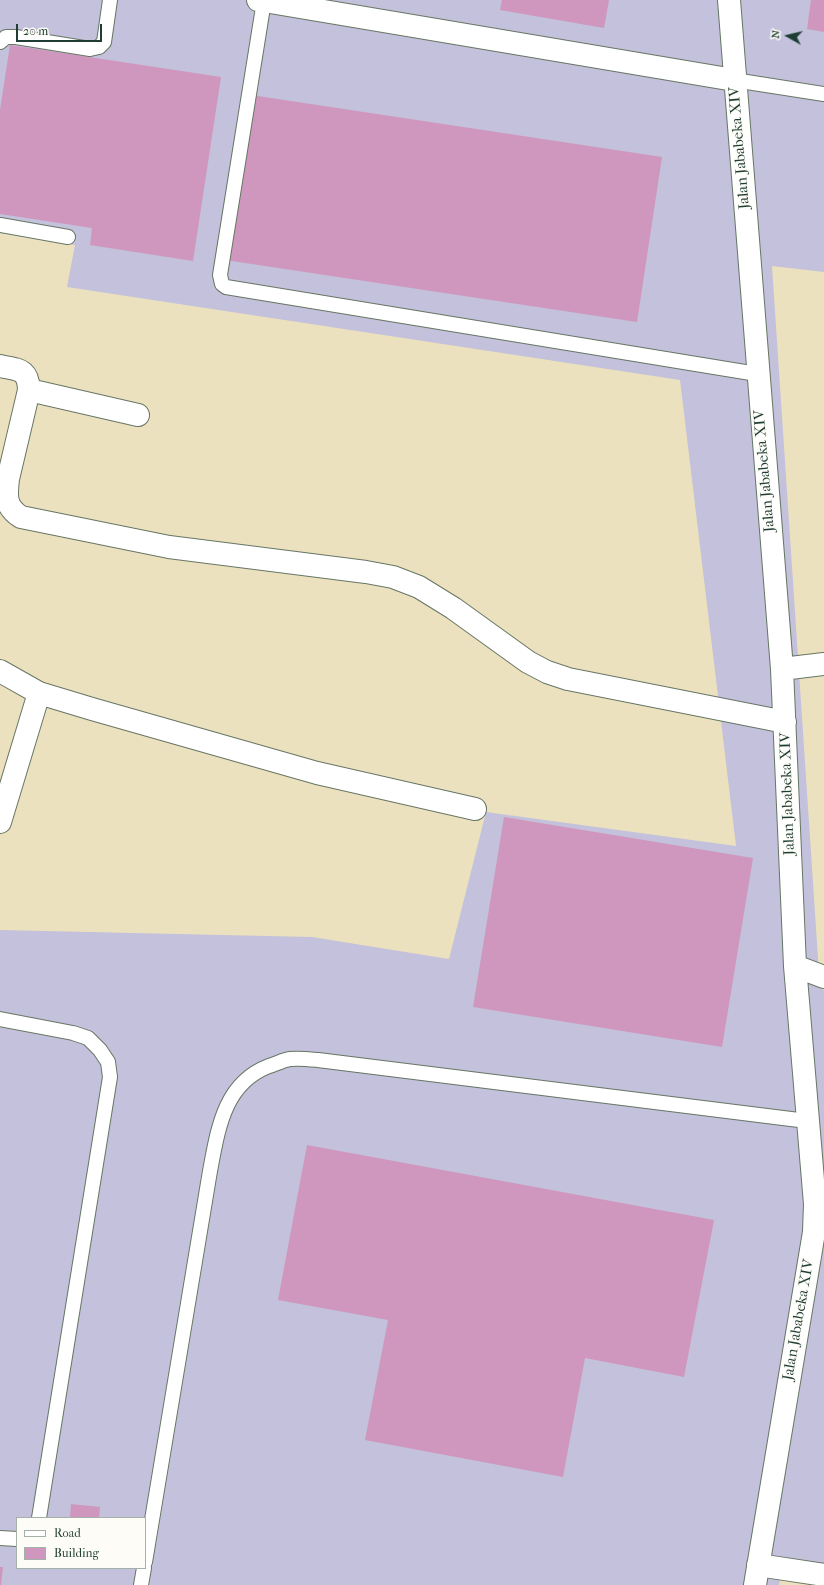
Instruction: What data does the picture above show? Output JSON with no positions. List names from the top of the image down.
{
  "streets": {
    "street": ["Jalan Jababeka XIV"]
  },
  "legend": ["Road", "Building"],
  "scale_bar": "20 m",
  "north": "left"
}
